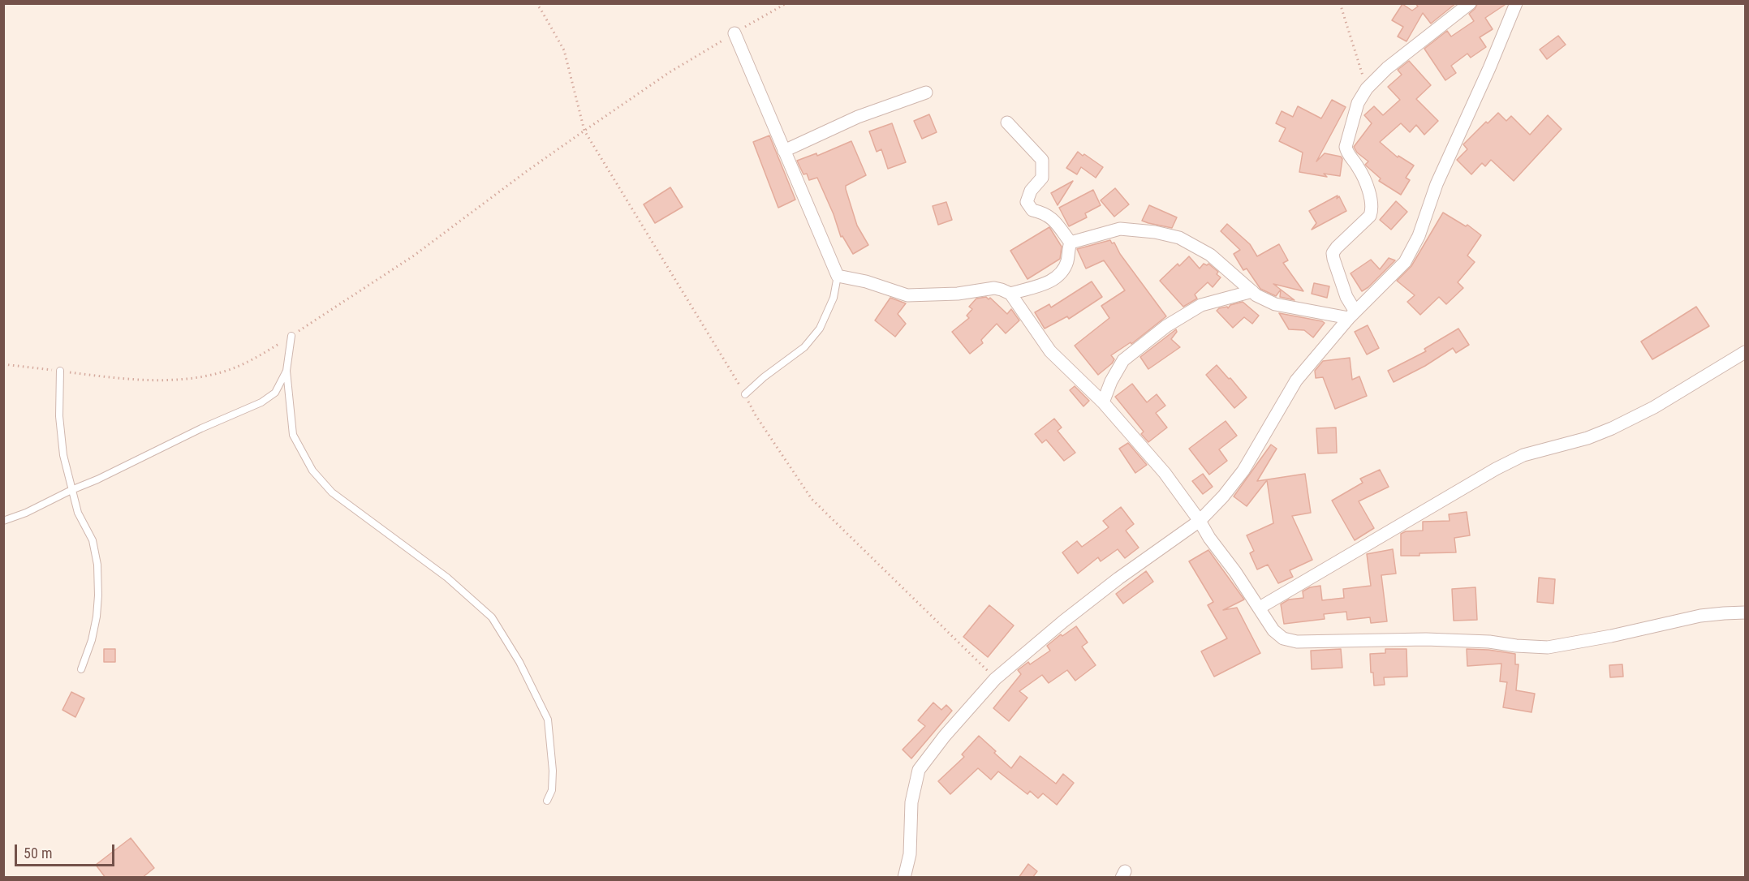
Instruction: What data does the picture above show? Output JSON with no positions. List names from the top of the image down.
{
  "scale_bar": "50 m"
}
